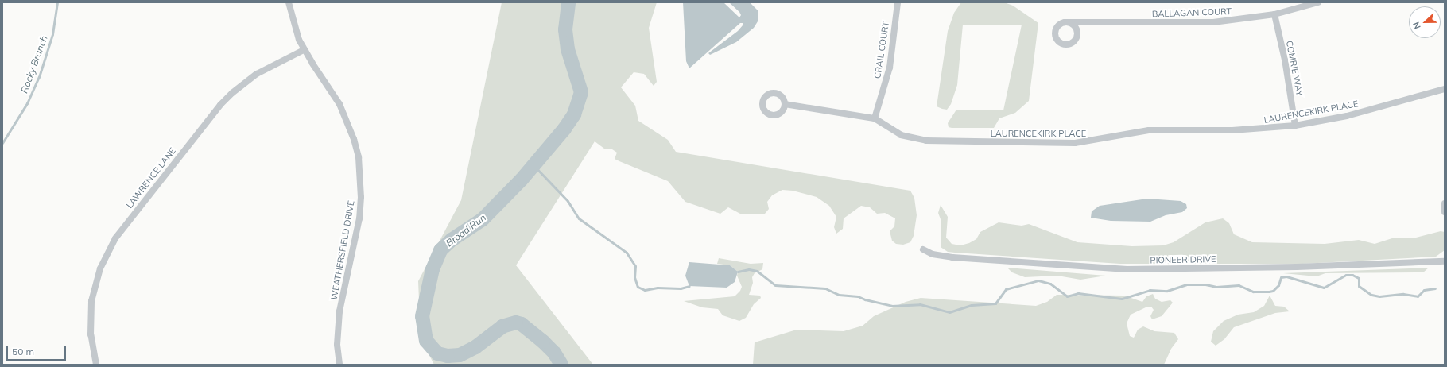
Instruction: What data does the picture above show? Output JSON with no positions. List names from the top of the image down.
{
  "streets": {
    "street": [
      "BALLAGAN COURT",
      "CRAIL COURT",
      "COMRIE WAY",
      "LAURENCEKIRK PLACE",
      "LAWRENCE LANE",
      "WEATHERSFIELD DRIVE",
      "PIONEER DRIVE"
    ]
  },
  "crossings": [
    ["BALLAGAN COURT", "COMRIE WAY"],
    ["CRAIL COURT", "LAURENCEKIRK PLACE"],
    ["COMRIE WAY", "LAURENCEKIRK PLACE"],
    ["LAWRENCE LANE", "WEATHERSFIELD DRIVE"]
  ],
  "water": ["Rocky Branch", "Broad Run"],
  "scale_bar": "50 m",
  "north": "left"
}
